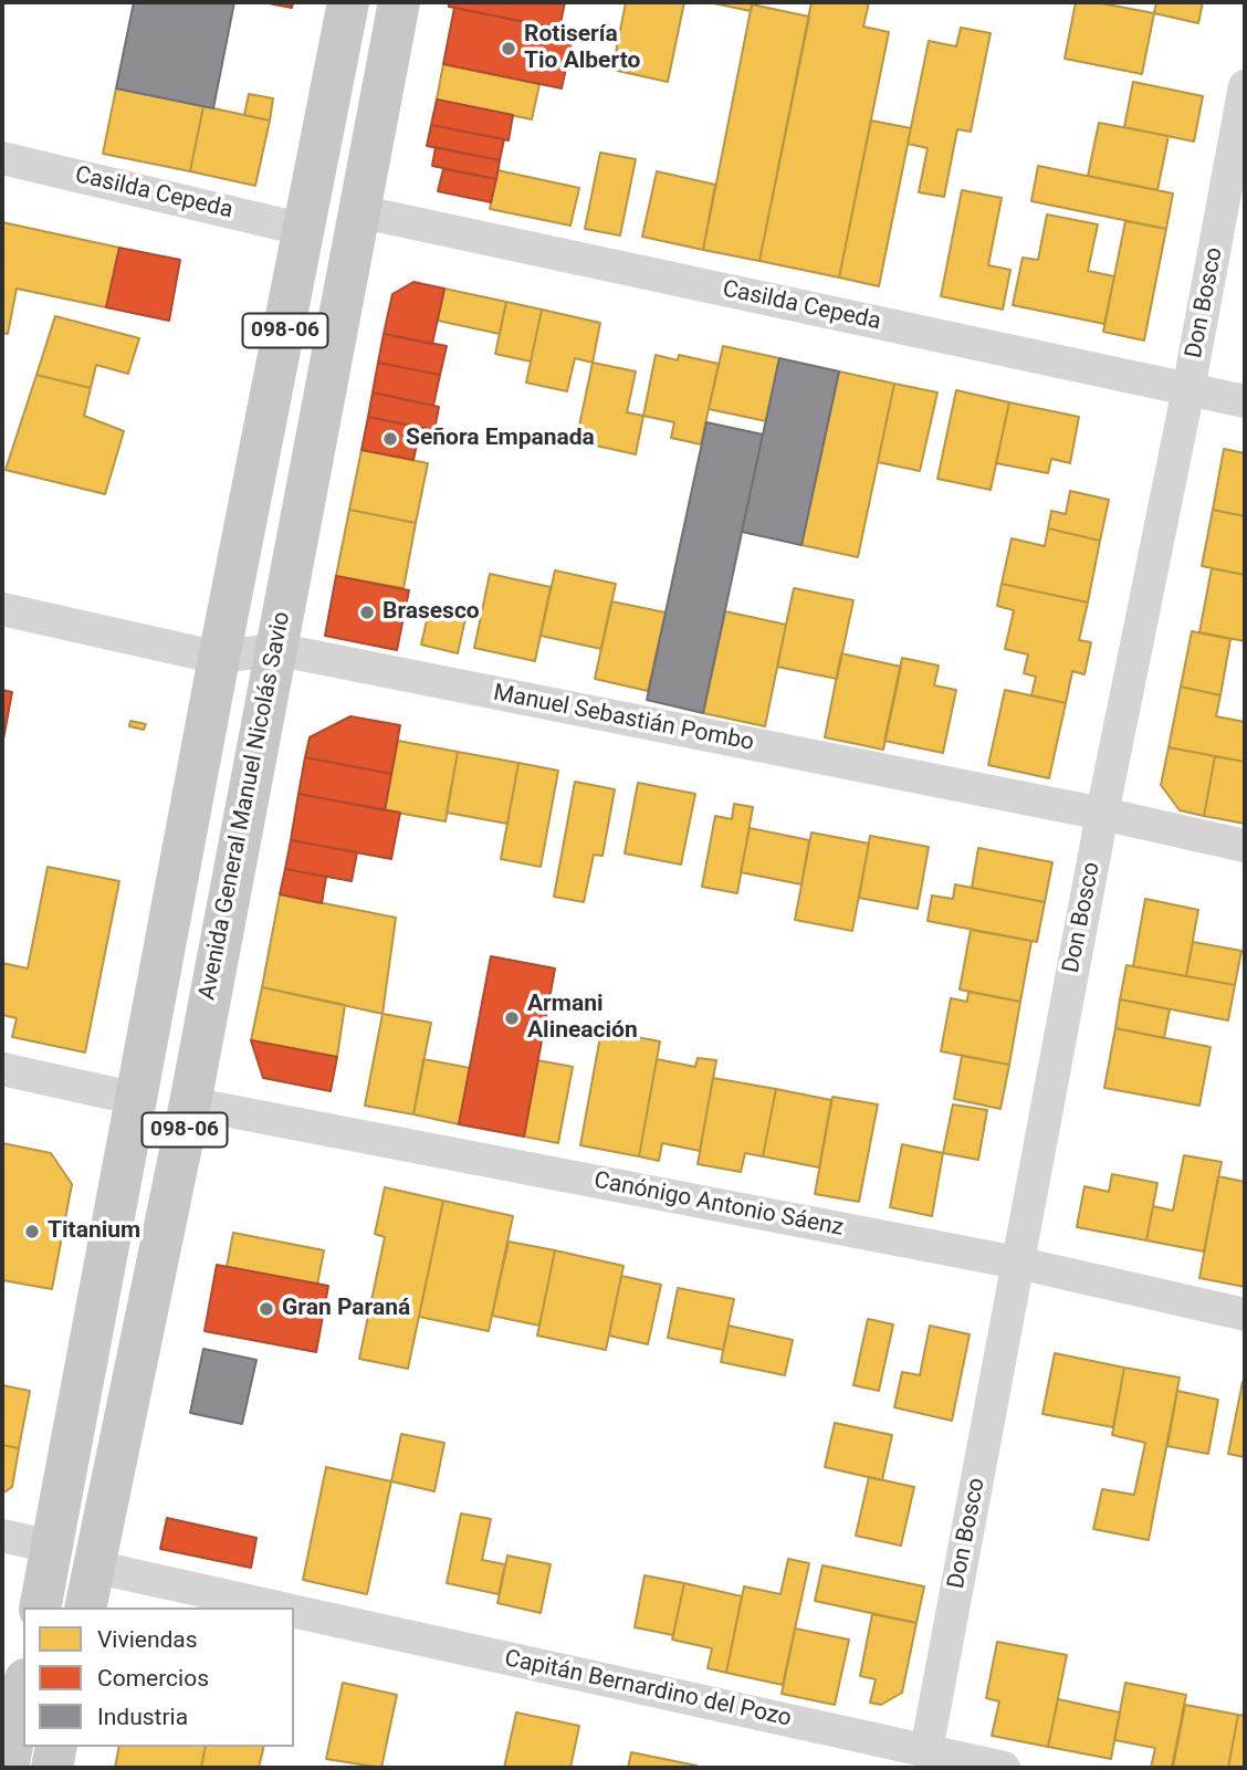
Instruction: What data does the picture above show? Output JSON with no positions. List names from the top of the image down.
{
  "streets": {
    "main road": ["098-06", "Avenida General Manuel Nicolás Savio"],
    "street": [
      "Casilda Cepeda",
      "Don Bosco",
      "Manuel Sebastián Pombo",
      "Canónigo Antonio Sáenz",
      "Capitán Bernardino del Pozo"
    ]
  },
  "crossings": [
    ["Casilda Cepeda", "Don Bosco"],
    ["Casilda Cepeda", "098-06"],
    ["Casilda Cepeda", "Avenida General Manuel Nicolás Savio"],
    ["Don Bosco", "Manuel Sebastián Pombo"],
    ["Don Bosco", "Canónigo Antonio Sáenz"],
    ["Don Bosco", "Capitán Bernardino del Pozo"],
    ["098-06", "Manuel Sebastián Pombo"],
    ["Manuel Sebastián Pombo", "Avenida General Manuel Nicolás Savio"],
    ["Avenida General Manuel Nicolás Savio", "Canónigo Antonio Sáenz"],
    ["Avenida General Manuel Nicolás Savio", "Capitán Bernardino del Pozo"]
  ],
  "places": [
    "Rotisería Tio Alberto",
    "Señora Empanada",
    "Brasesco",
    "Armani Alineación",
    "Titanium",
    "Gran Paraná"
  ],
  "legend": ["Viviendas", "Comercios", "Industria"]
}
